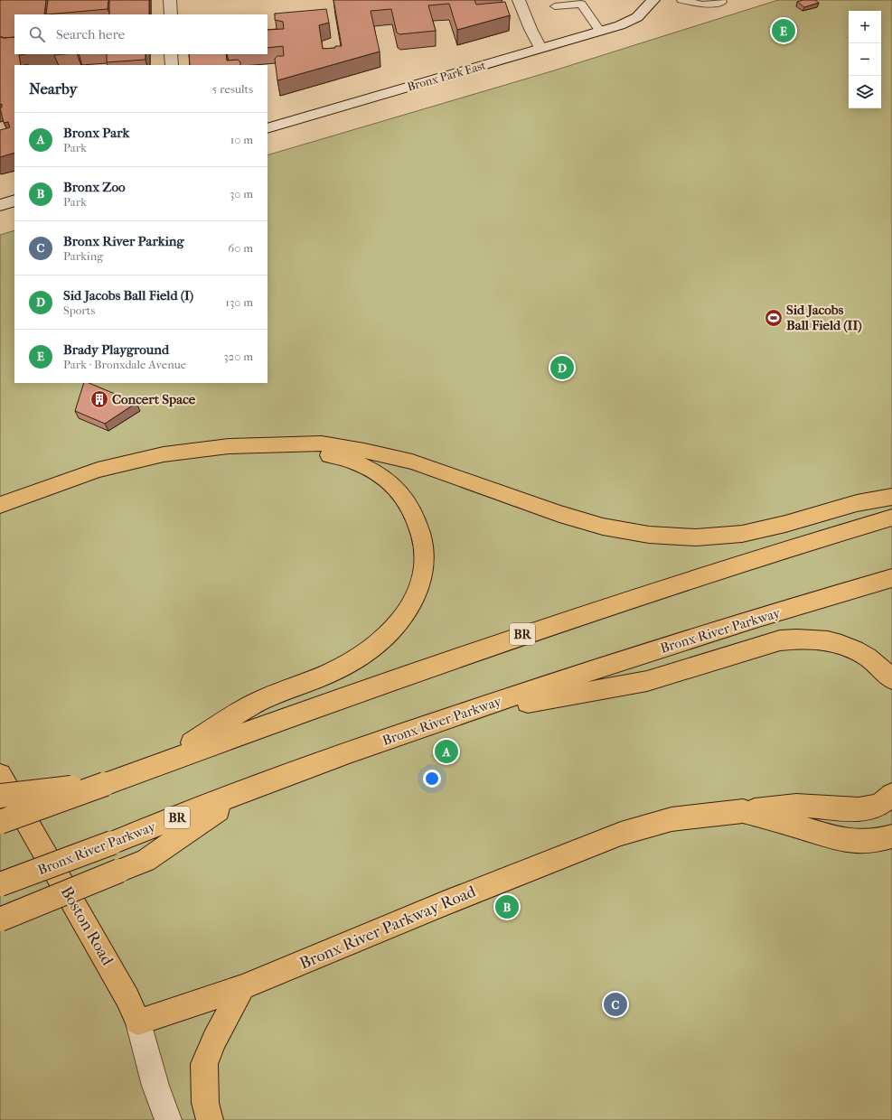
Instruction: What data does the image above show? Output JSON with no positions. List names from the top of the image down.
{
  "streets": {
    "main road": [
      "Bronx Park East",
      "Bronx River Parkway",
      "BR",
      "Boston Road",
      "Bronx River Parkway Road"
    ]
  },
  "crossings": [
    ["Boston Road", "Bronx River Parkway Road"]
  ],
  "places": {
    "sports": ["Sid Jacobs Ball Field (II)"],
    "building": ["Concert Space"]
  },
  "page": {
    "map_buttons": ["+", "−"],
    "search": "Search here",
    "pins": [
      "E",
      "D",
      "A",
      "B",
      "C"
    ],
    "heading": ["Nearby", "5 results"],
    "list": [
      {
        "mark": "A",
        "name": "Bronx Park",
        "note": "Park",
        "value": "10 m"
      },
      {
        "mark": "B",
        "name": "Bronx Zoo",
        "note": "Park",
        "value": "30 m"
      },
      {
        "mark": "C",
        "name": "Bronx River Parking",
        "note": "Parking",
        "value": "60 m"
      },
      {
        "mark": "D",
        "name": "Sid Jacobs Ball Field (I)",
        "note": "Sports",
        "value": "130 m"
      },
      {
        "mark": "E",
        "name": "Brady Playground",
        "note": "Park · Bronxdale Avenue",
        "value": "320 m"
      }
    ]
  }
}
